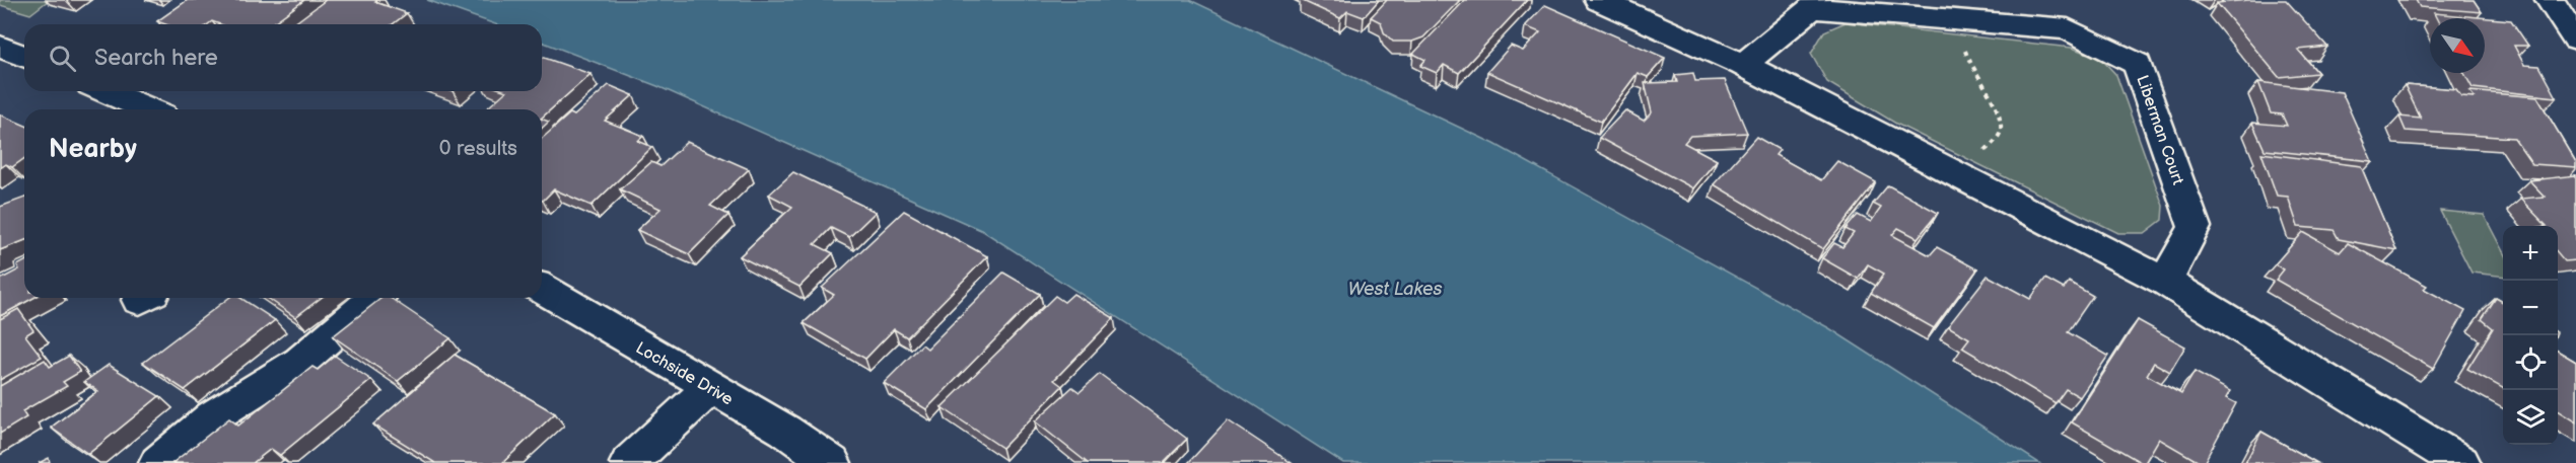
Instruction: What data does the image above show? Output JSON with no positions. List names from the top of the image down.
{
  "streets": {
    "street": ["Liberman Court", "Lochside Drive"]
  },
  "water": ["West Lakes"],
  "north": "bottom right",
  "page": {
    "search": "Search here",
    "heading": ["Nearby", "0 results"],
    "map_buttons": ["+", "−"]
  }
}
